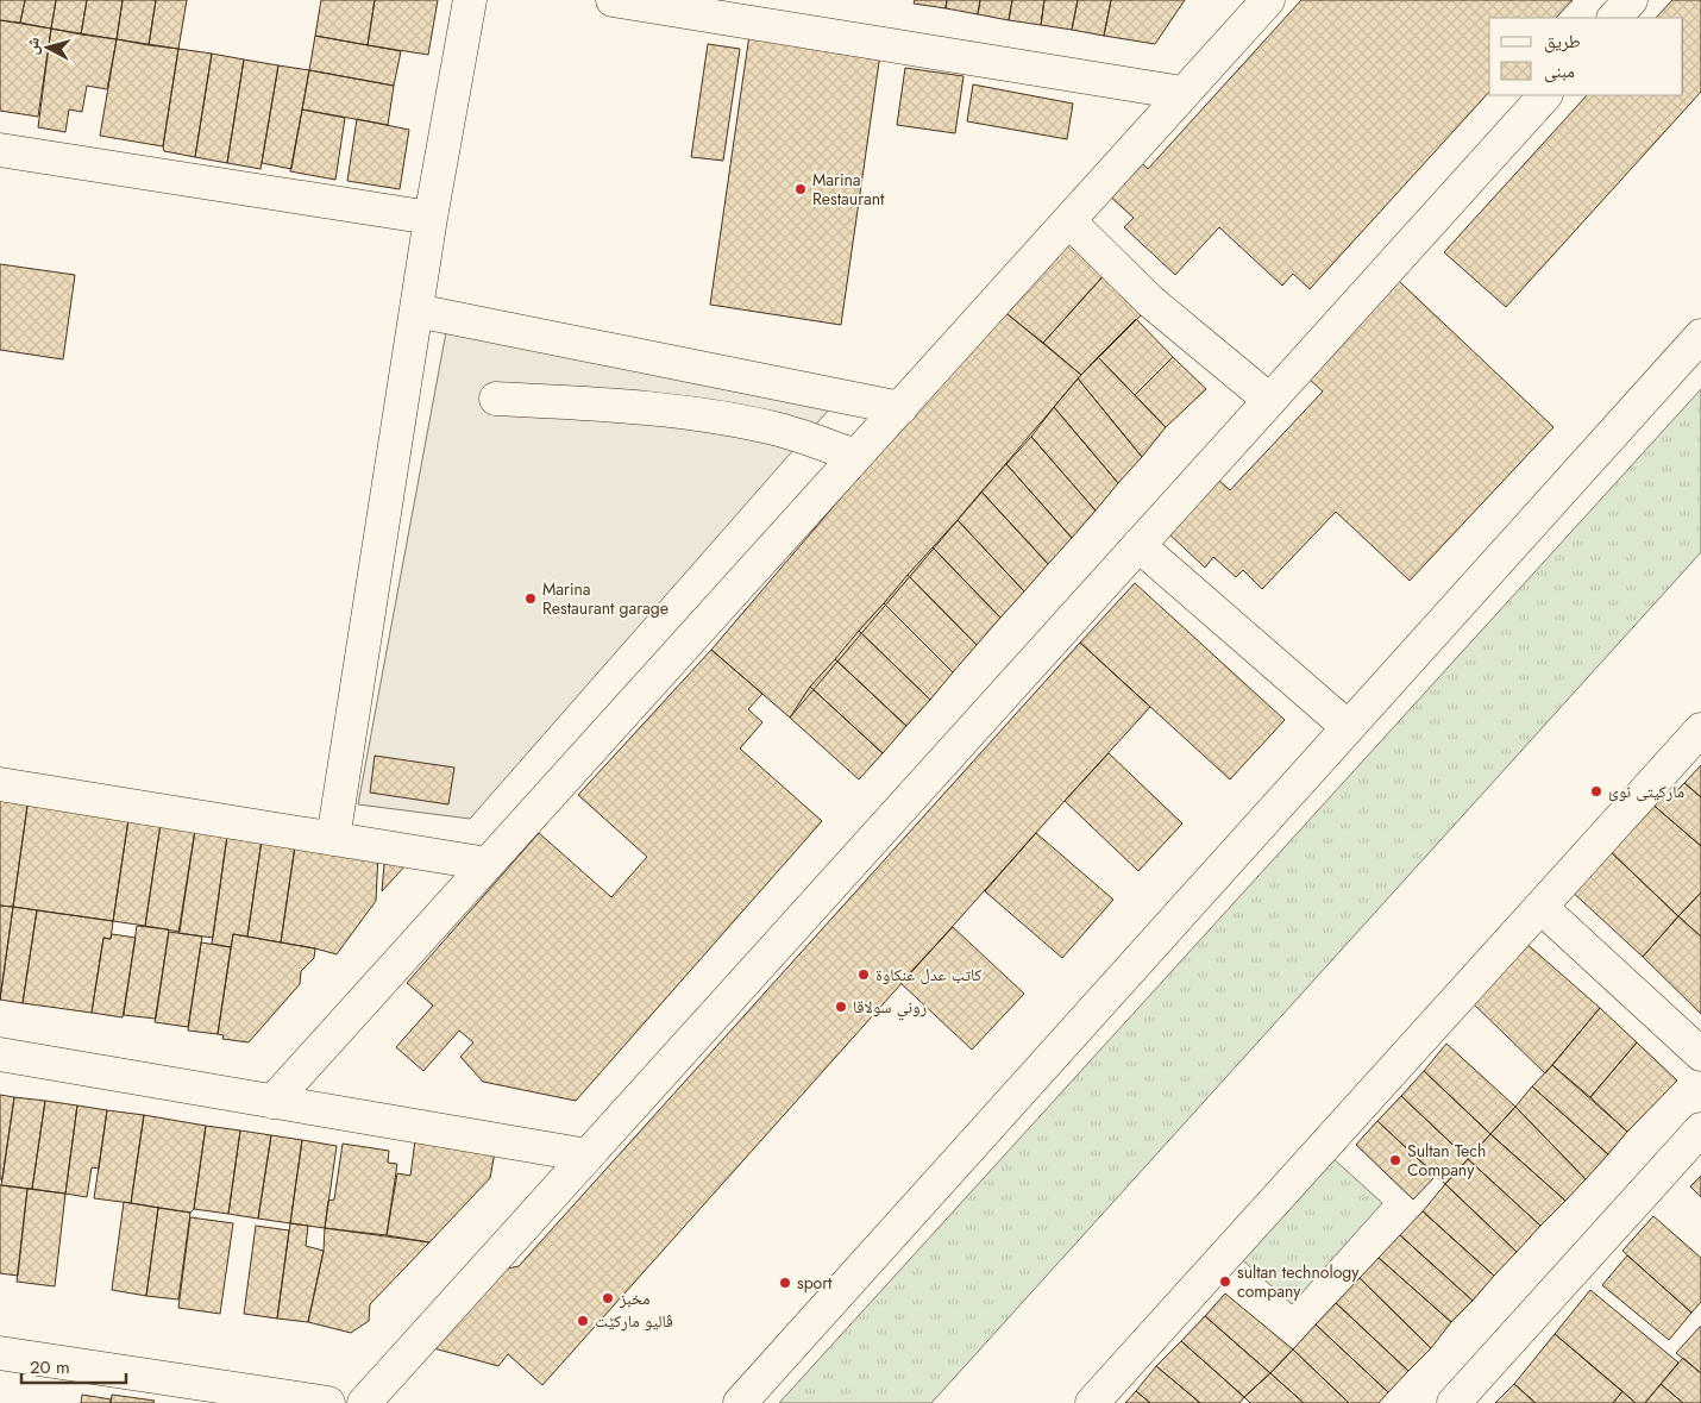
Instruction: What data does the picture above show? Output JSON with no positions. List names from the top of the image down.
{
  "places": [
    "Marina Restaurant",
    "Marina Restaurant garage",
    "مارکیتی نوئ",
    "كاتب عدل عنكاوة",
    "روني سولاقا",
    "Sultan Tech Company",
    "sultan technology company",
    "sport",
    "مخبز",
    "ڤالیو مارکێت"
  ],
  "legend": ["طريق", "مبنى"],
  "scale_bar": "20 m",
  "north": "left"
}
